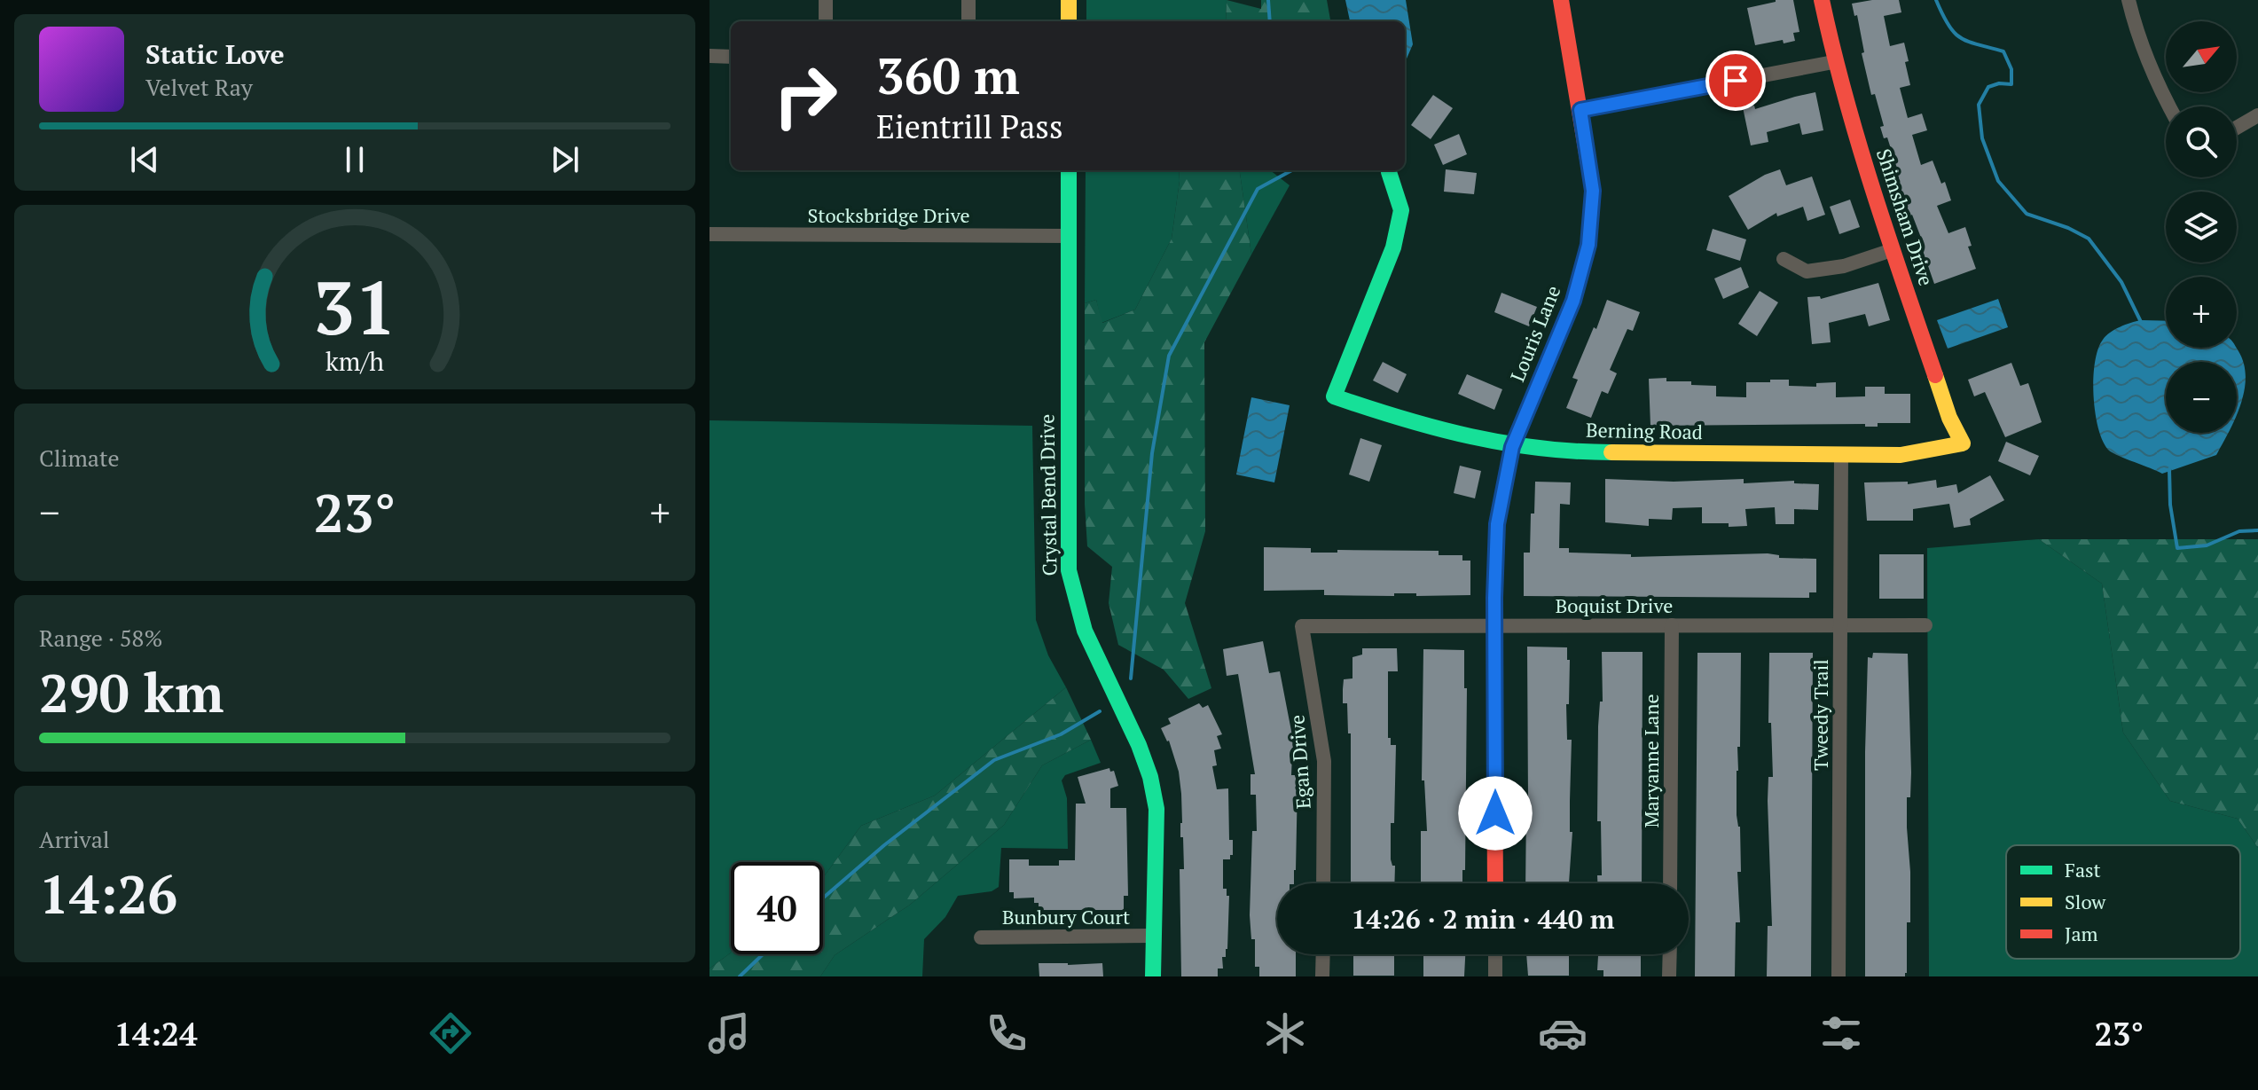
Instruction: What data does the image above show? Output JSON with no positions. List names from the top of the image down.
{
  "streets": {
    "street": [
      "Stocksbridge Drive",
      "Shimsham Drive",
      "Louris Lane",
      "Berning Road",
      "Crystal Bend Drive",
      "Boquist Drive",
      "Tweedy Trail",
      "Maryanne Lane",
      "Egan Drive",
      "Bunbury Court"
    ]
  },
  "crossings": [
    ["Stocksbridge Drive", "Crystal Bend Drive"],
    ["Shimsham Drive", "Berning Road"],
    ["Louris Lane", "Berning Road"],
    ["Louris Lane", "Boquist Drive"],
    ["Berning Road", "Tweedy Trail"],
    ["Crystal Bend Drive", "Bunbury Court"],
    ["Boquist Drive", "Tweedy Trail"],
    ["Boquist Drive", "Maryanne Lane"],
    ["Boquist Drive", "Egan Drive"]
  ],
  "legend": ["Fast", "Slow", "Jam"],
  "north": "top right",
  "page": {
    "map_buttons": ["+", "−"],
    "turn": ["360 m", "Eientrill Pass"],
    "song": ["Static Love", "Velvet Ray"],
    "tile": [
      "Climate",
      ["Range · 58%", "290 km"],
      ["Arrival", "14:26"]
    ],
    "heat": ["−", "23°", "+"],
    "limit": "40",
    "trip": "14:26 · 2 min · 440 m",
    "tabs": ["14:24", "23°"],
    "gauge": ["31", "km/h"]
  }
}
